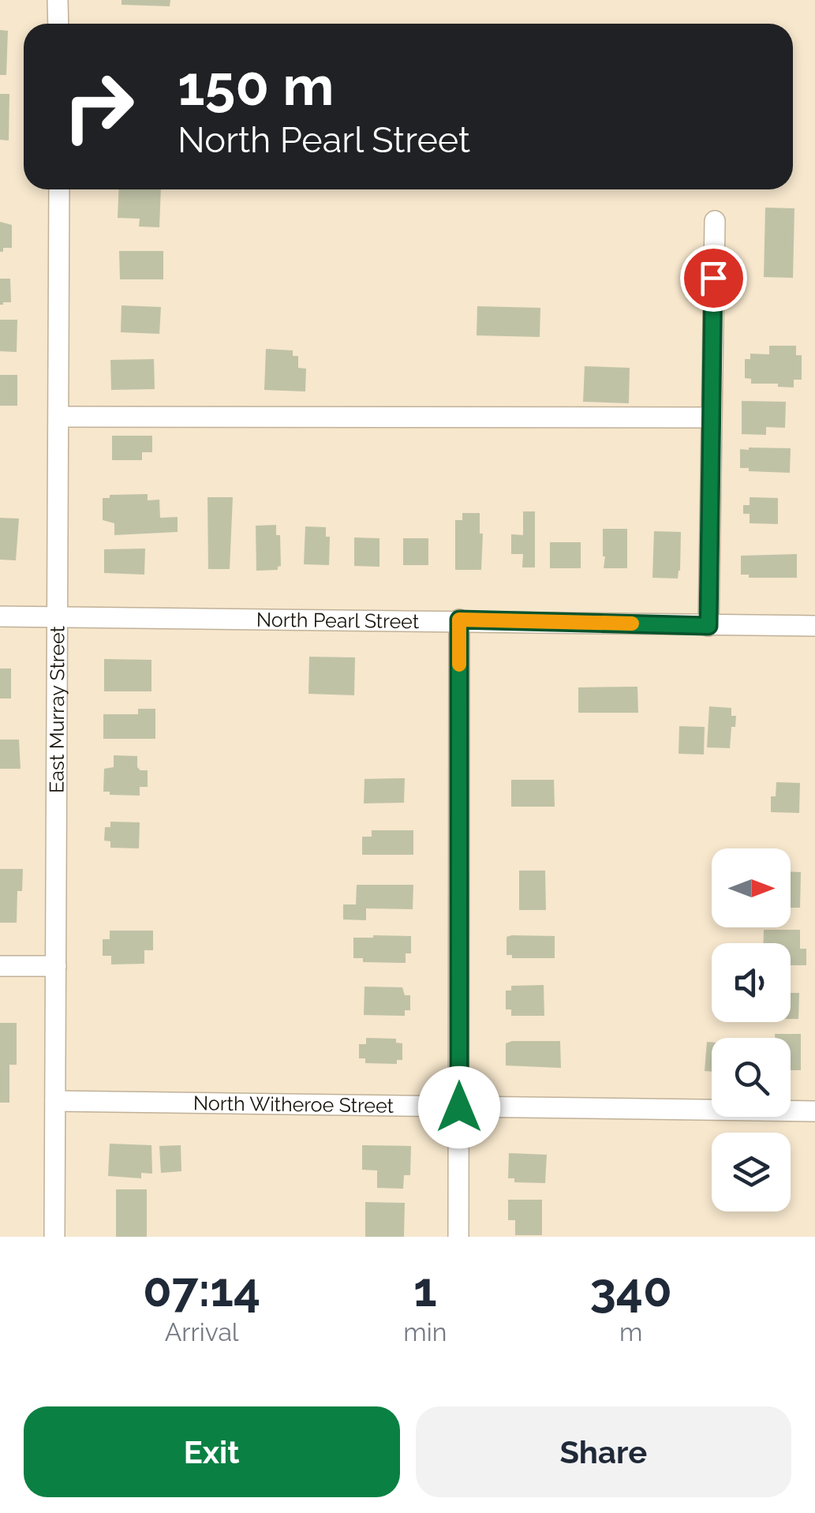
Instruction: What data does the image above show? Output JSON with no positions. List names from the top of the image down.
{
  "streets": {
    "street": ["North Pearl Street", "East Murray Street", "North Witheroe Street"]
  },
  "crossings": [
    ["North Pearl Street", "East Murray Street"],
    ["East Murray Street", "North Witheroe Street"]
  ],
  "north": "right",
  "page": {
    "turn": ["150 m", "North Pearl Street"],
    "eta": [
      "07:14",
      "Arrival",
      "1",
      "min",
      "340",
      "m"
    ],
    "buttons": ["Exit", "Share"]
  }
}
